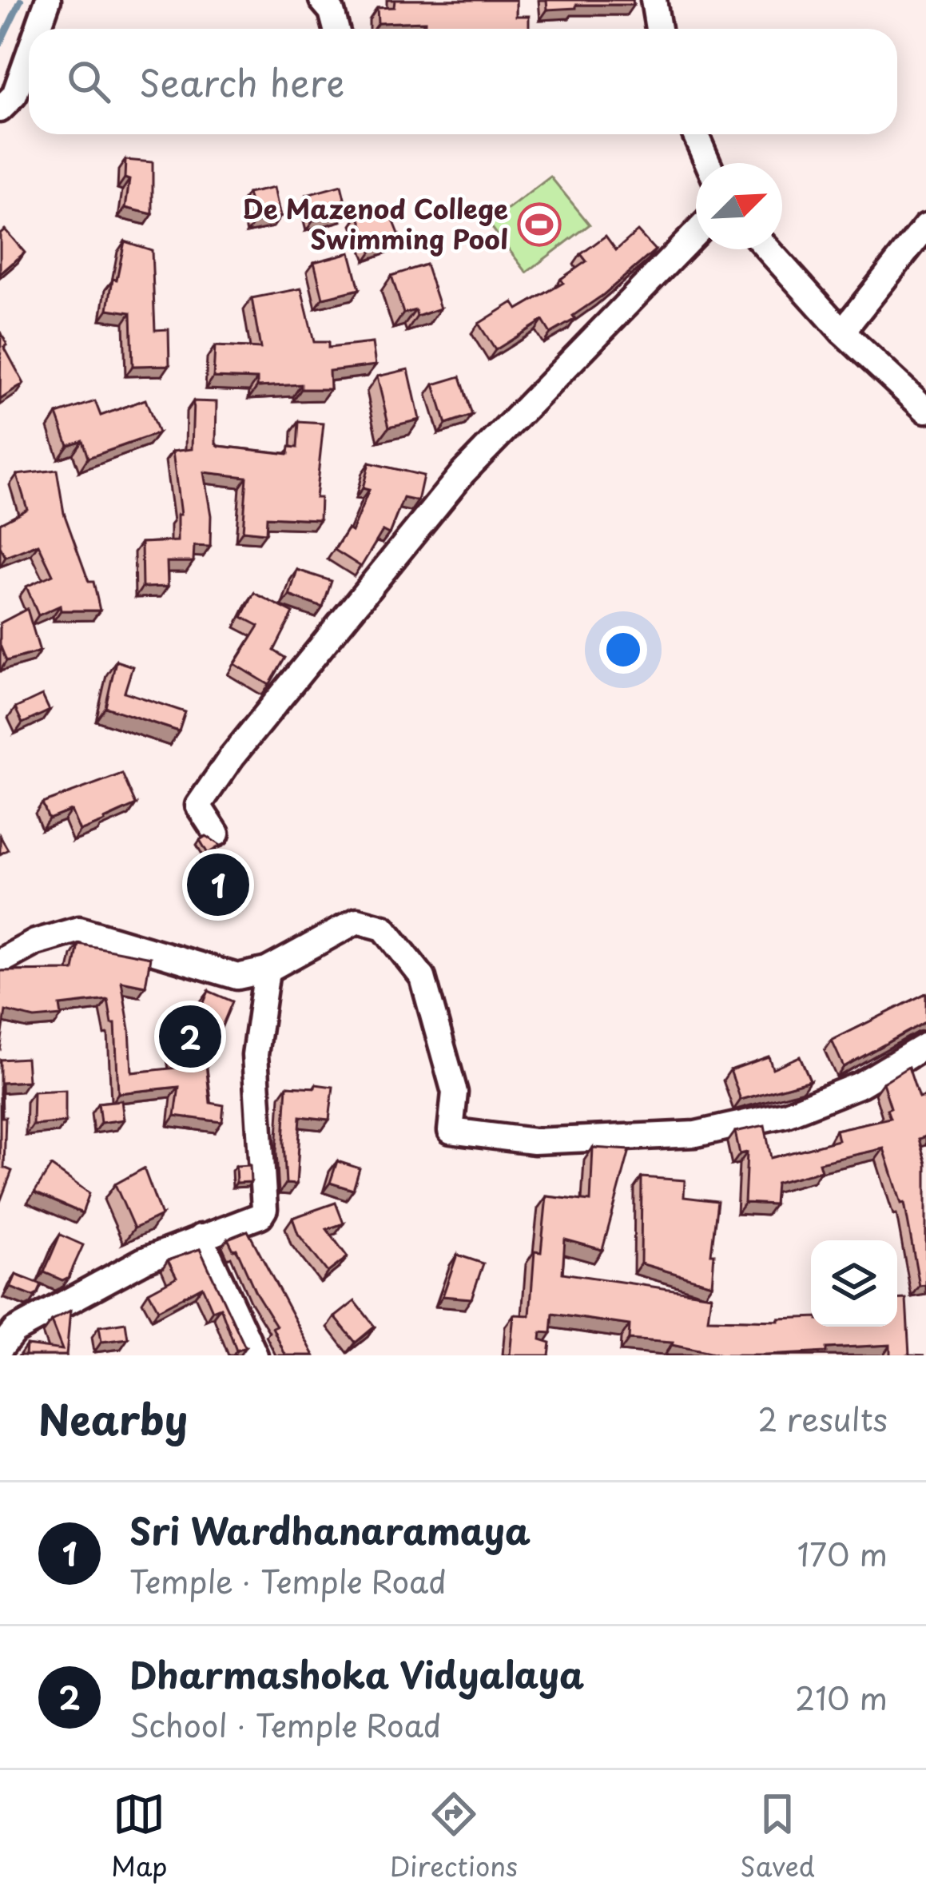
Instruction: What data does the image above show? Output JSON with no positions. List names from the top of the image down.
{
  "places": {
    "sports": ["De Mazenod College Swimming Pool"]
  },
  "north": "top right",
  "page": {
    "search": "Search here",
    "pins": ["1", "2"],
    "heading": ["Nearby", "2 results"],
    "list": [
      {
        "mark": "1",
        "name": "Sri Wardhanaramaya",
        "note": "Temple · Temple Road",
        "value": "170 m"
      },
      {
        "mark": "2",
        "name": "Dharmashoka Vidyalaya",
        "note": "School · Temple Road",
        "value": "210 m"
      }
    ],
    "nav": ["Map", "Directions", "Saved"]
  }
}
